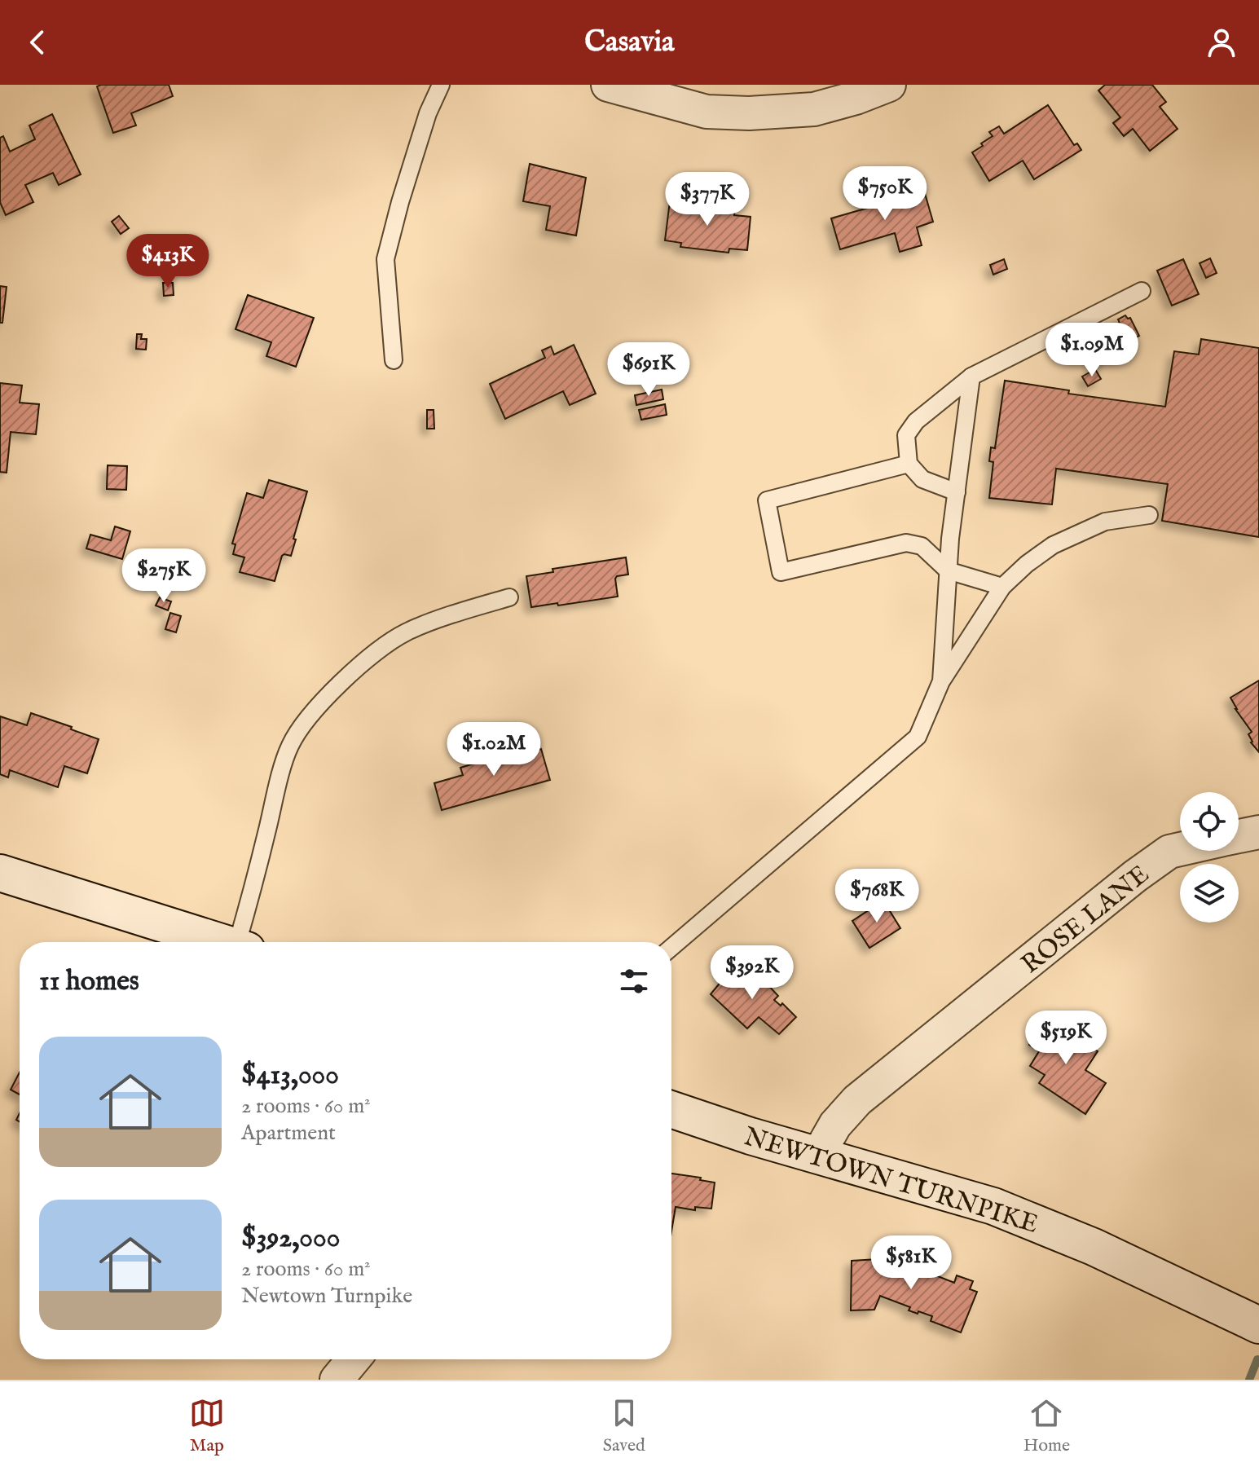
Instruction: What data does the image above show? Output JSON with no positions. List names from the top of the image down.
{
  "streets": {
    "street": ["ROSE LANE", "NEWTOWN TURNPIKE"]
  },
  "crossings": [
    ["ROSE LANE", "NEWTOWN TURNPIKE"]
  ],
  "page": {
    "header": "Casavia",
    "price": [
      "$750K",
      "$377K",
      "$413K",
      "$1.09M",
      "$691K",
      "$275K",
      "$1.02M",
      "$768K",
      "$392K",
      "$519K",
      "$581K"
    ],
    "heading": "11 homes",
    "list": [
      {
        "name": "$413,000",
        "note": "2 rooms · 60 m² · Apartment"
      },
      {
        "name": "$392,000",
        "note": "2 rooms · 60 m² · Newtown Turnpike"
      }
    ],
    "tabs": ["Map", "Saved", "Home"]
  }
}
